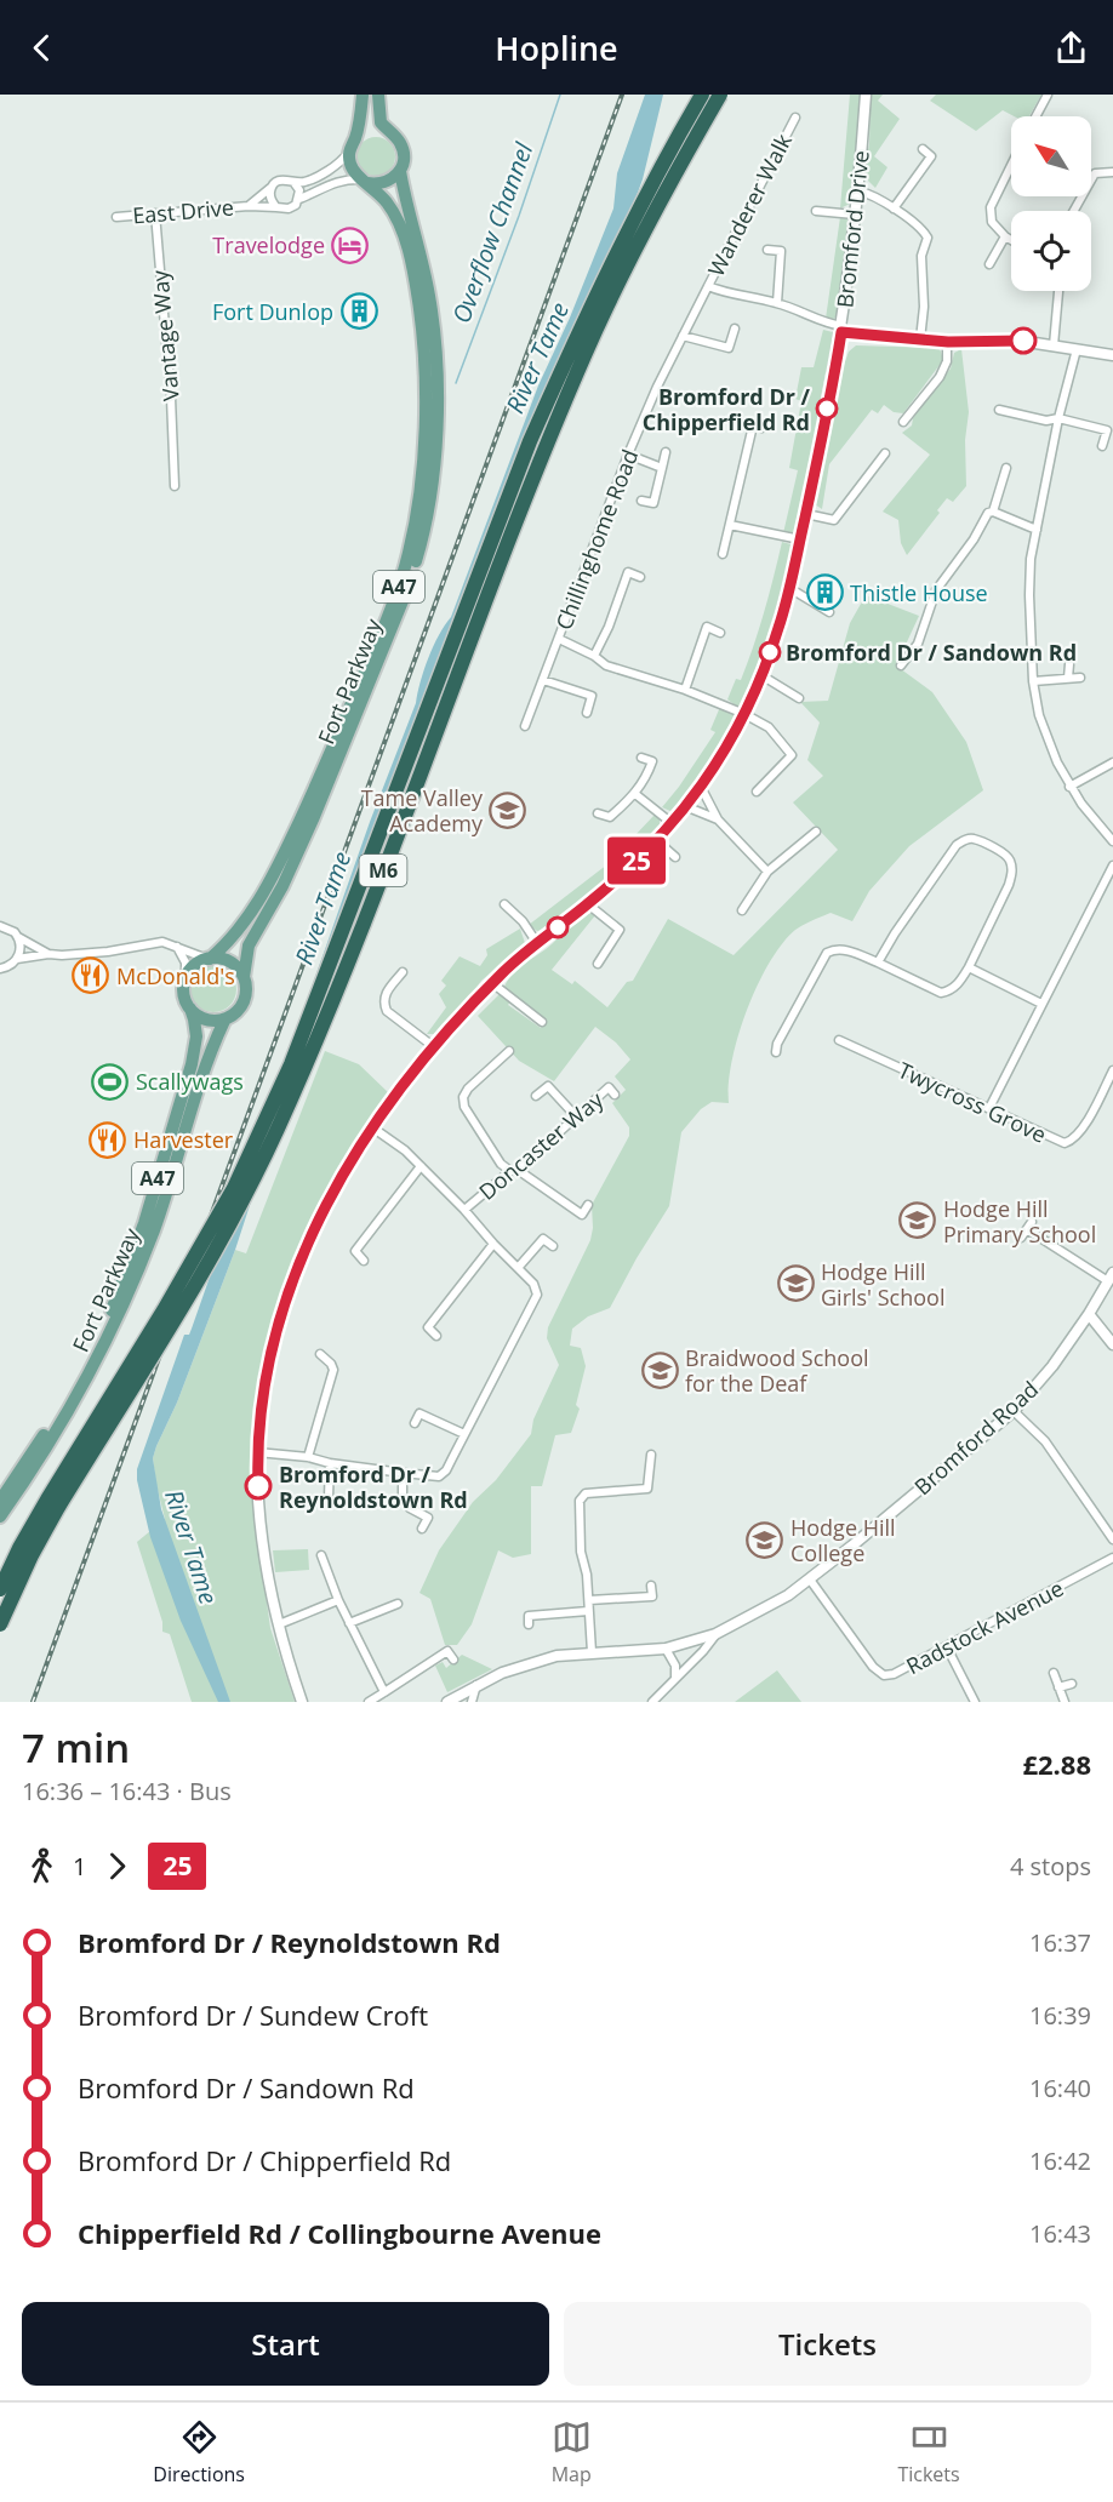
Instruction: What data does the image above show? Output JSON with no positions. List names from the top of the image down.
{
  "streets": {
    "highway": ["M6"],
    "main road": ["A47", "Fort Parkway"],
    "street": [
      "Wanderer Walk",
      "East Drive",
      "Bromford Drive",
      "Vantage Way",
      "Chillinghome Road",
      "Twycross Grove",
      "Doncaster Way",
      "Bromford Road",
      "Radstock Avenue"
    ]
  },
  "crossings": [
    ["Wanderer Walk", "Chillinghome Road"],
    ["East Drive", "Vantage Way"],
    ["Bromford Road", "Radstock Avenue"]
  ],
  "water": ["Overflow Channel", "River Tame"],
  "places": {
    "hotel": ["Travelodge"],
    "building": ["Fort Dunlop", "Thistle House"],
    "other": ["Bromford Dr / Chipperfield Rd", "Bromford Dr / Sandown Rd", "Bromford Dr / Reynoldstown Rd"],
    "school or university": [
      "Tame Valley Academy",
      "Hodge Hill Primary School",
      "Hodge Hill Girls' School",
      "Braidwood School for the Deaf",
      "Hodge Hill College"
    ],
    "restaurant": ["McDonald's", "Harvester"],
    "sports": ["Scallywags"]
  },
  "lines": ["bus line 25"],
  "north": "top left",
  "page": {
    "header": "Hopline",
    "on_map": "25",
    "heading": ["7 min", "16:36 – 16:43 · Bus", "£2.88"],
    "legs": ["1", "25", "4 stops"],
    "list": [
      {
        "name": "Bromford Dr / Reynoldstown Rd",
        "value": "16:37"
      },
      {
        "name": "Bromford Dr / Sundew Croft",
        "value": "16:39"
      },
      {
        "name": "Bromford Dr / Sandown Rd",
        "value": "16:40"
      },
      {
        "name": "Bromford Dr / Chipperfield Rd",
        "value": "16:42"
      },
      {
        "name": "Chipperfield Rd / Collingbourne Avenue",
        "value": "16:43"
      }
    ],
    "buttons": ["Start", "Tickets"],
    "tabs": ["Directions", "Map", "Tickets"]
  }
}
